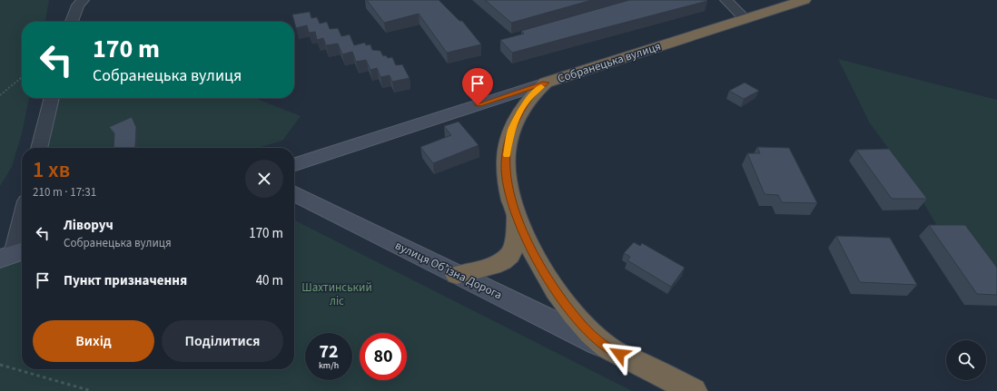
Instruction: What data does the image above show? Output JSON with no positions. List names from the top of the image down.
{
  "streets": {
    "highway": ["Собранецька вулиця", "вулиця Обʼїзна Дорога"]
  },
  "crossings": [
    ["Собранецька вулиця", "вулиця Обʼїзна Дорога"]
  ],
  "parks": ["Шахтинський ліс"],
  "page": {
    "turn": ["170 m", "Собранецька вулиця"],
    "heading": ["1 хв", "210 m · 17:31"],
    "list": [
      {
        "name": "Ліворуч",
        "note": "Собранецька вулиця",
        "value": "170 m"
      },
      {
        "name": "Пункт призначення",
        "value": "40 m"
      }
    ],
    "buttons": ["Вихід", "Поділитися"],
    "speed": "72 km/h",
    "limit": "80"
  }
}
